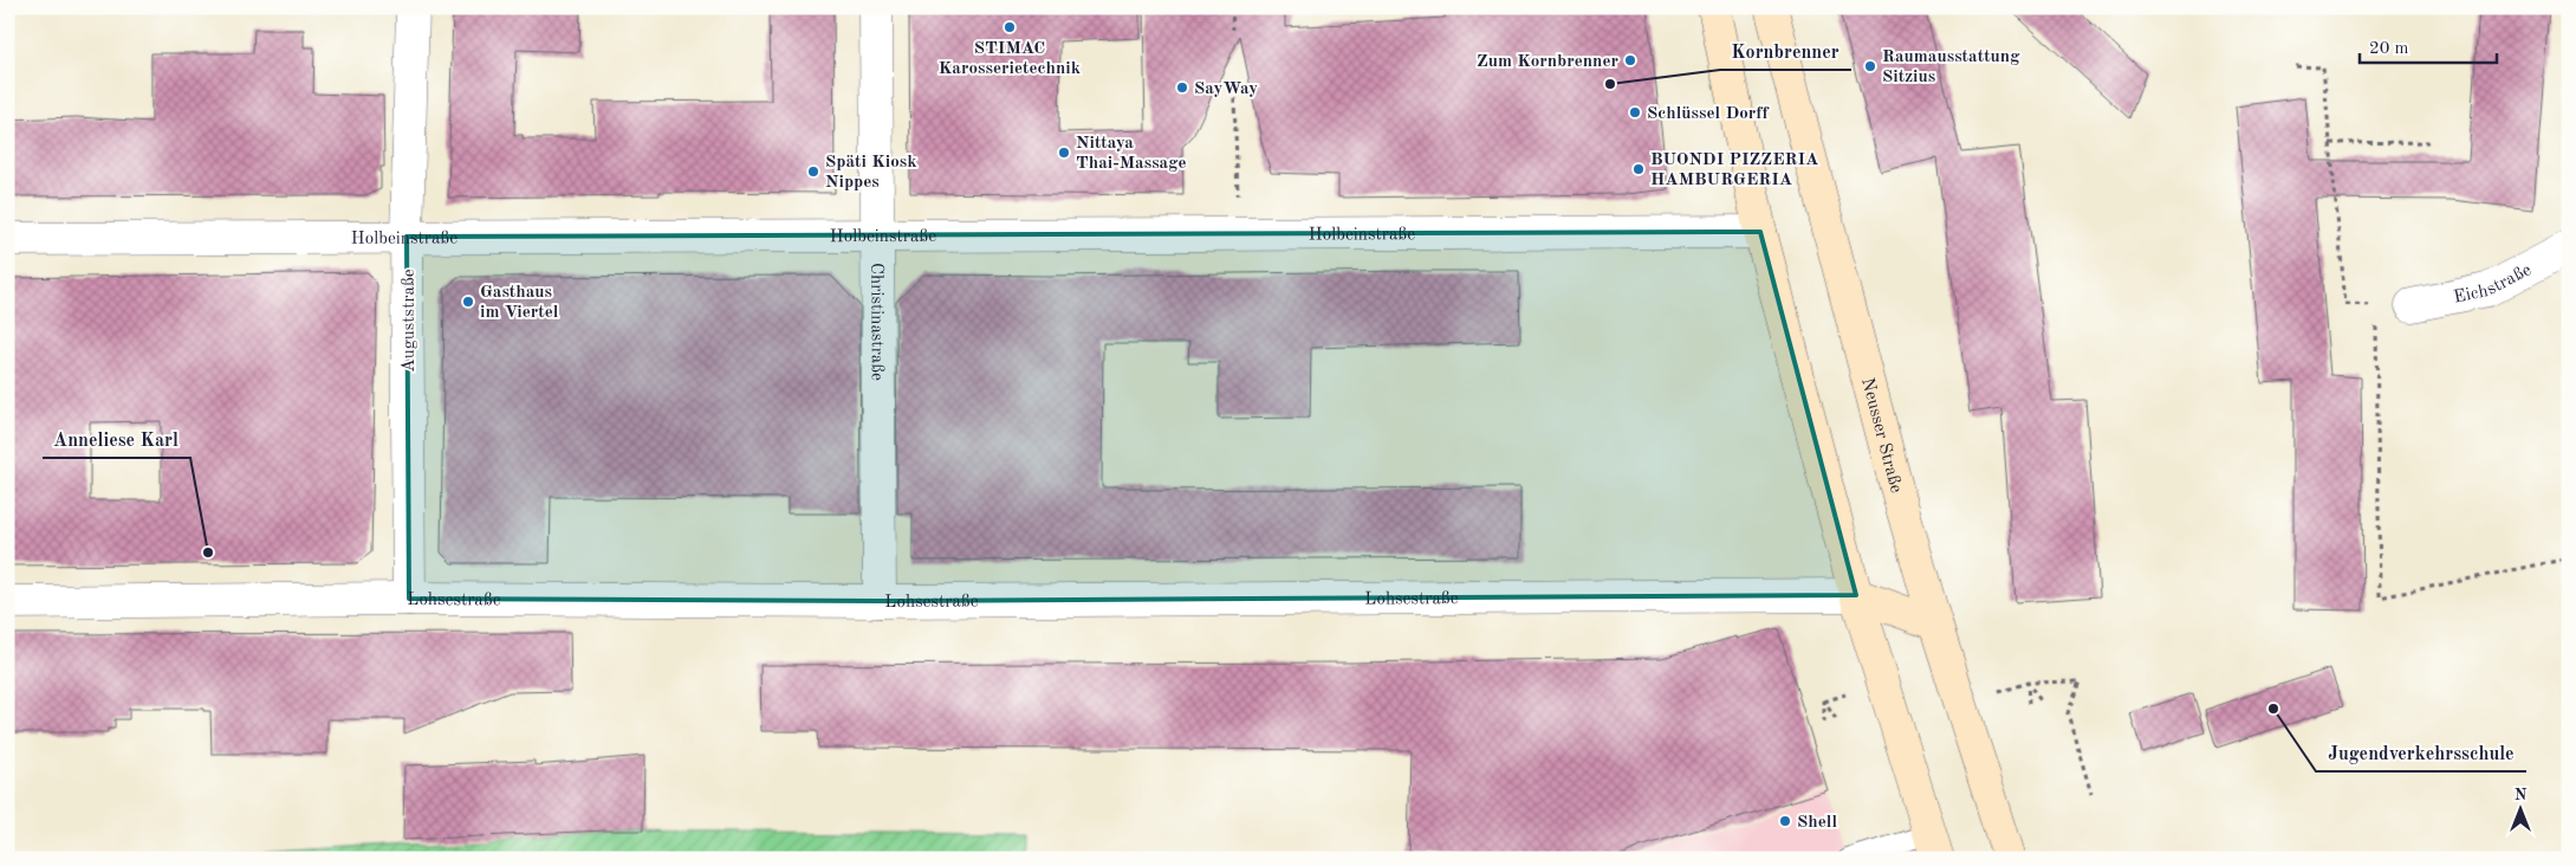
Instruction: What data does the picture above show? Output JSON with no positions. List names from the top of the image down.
{
  "streets": {
    "main road": ["Neusser Straße"],
    "street": [
      "Holbeinstraße",
      "Eichstraße",
      "Auguststraße",
      "Christinastraße",
      "Lohsestraße"
    ]
  },
  "crossings": [
    ["Holbeinstraße", "Auguststraße"],
    ["Holbeinstraße", "Christinastraße"],
    ["Auguststraße", "Lohsestraße"],
    ["Christinastraße", "Lohsestraße"]
  ],
  "places": [
    "STIMAC Karosserietechnik",
    "Zum Kornbrenner",
    "Raumausstattung Sitzius",
    "Kornbrenner",
    "SayWay",
    "Schlüssel Dorff",
    "Nittaya Thai-Massage",
    "BUONDI PIZZERIA HAMBURGERIA",
    "Späti Kiosk Nippes",
    "Gasthaus im Viertel",
    "Anneliese Karl",
    "Jugendverkehrsschule",
    "Shell"
  ],
  "scale_bar": "20 m",
  "north": "top"
}
